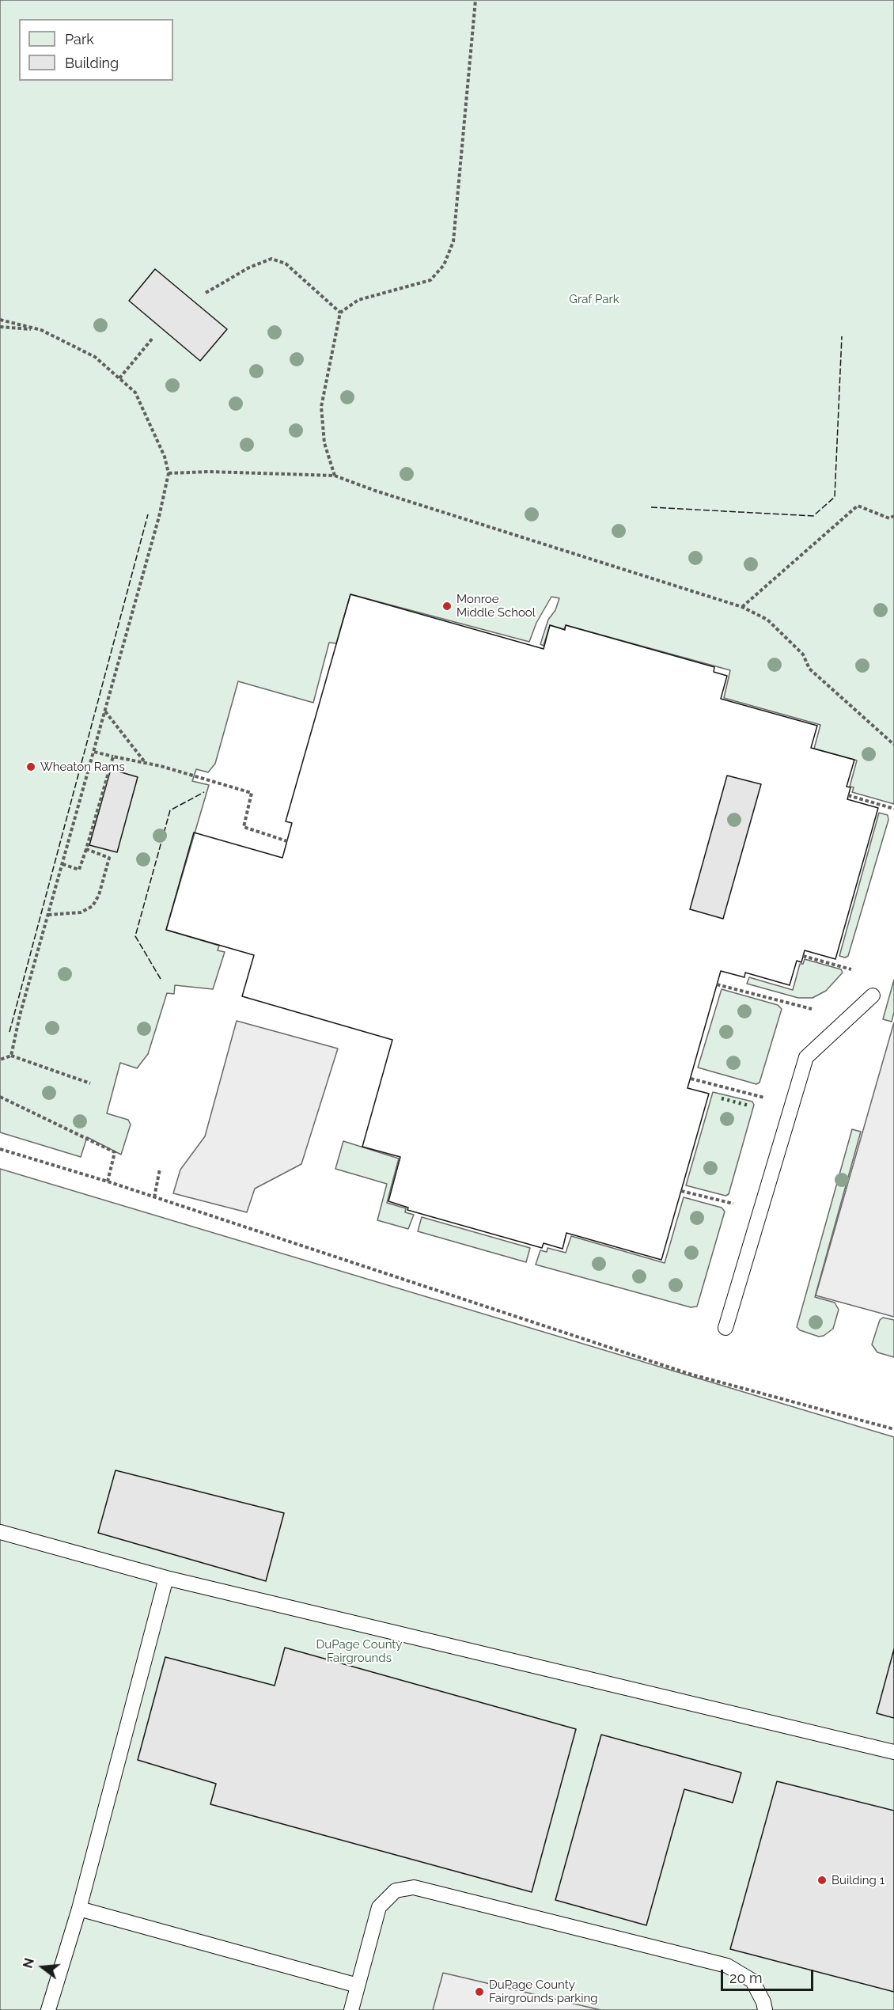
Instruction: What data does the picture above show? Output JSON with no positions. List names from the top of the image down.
{
  "parks": ["Graf Park", "DuPage County Fairgrounds"],
  "places": [
    "Monroe Middle School",
    "Wheaton Rams",
    "Building 1",
    "DuPage County Fairgrounds parking"
  ],
  "legend": ["Park", "Building"],
  "scale_bar": "20 m",
  "north": "left"
}
